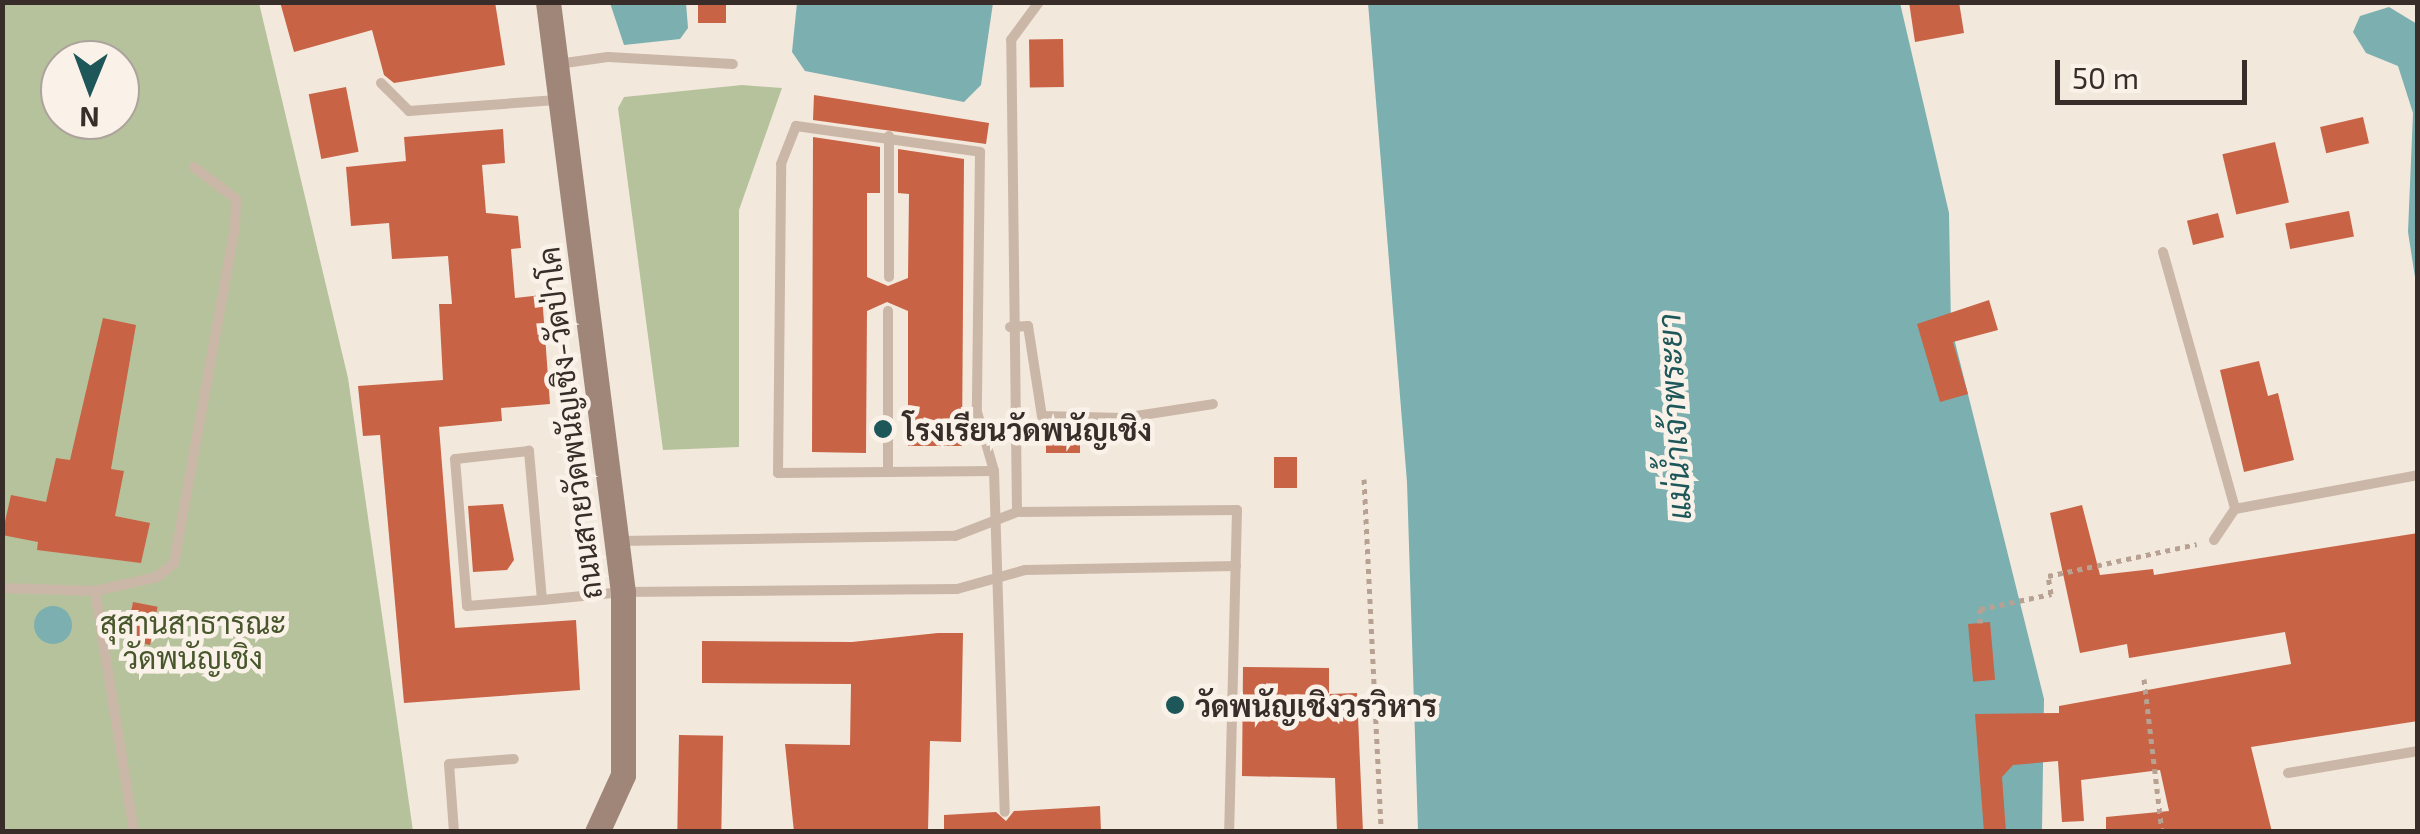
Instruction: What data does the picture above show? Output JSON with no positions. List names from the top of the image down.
{
  "streets": {
    "main road": ["ถนนสายวัดพนัญเชิง-วัดป่าโค"]
  },
  "water": ["แม่น้ำเจ้าพระยา"],
  "parks": ["สุสานสาธารณะ วัดพนัญเชิง"],
  "places": ["โรงเรียนวัดพนัญเชิง", "วัดพนัญเชิงวรวิหาร"],
  "scale_bar": "50 m",
  "north": "bottom"
}
